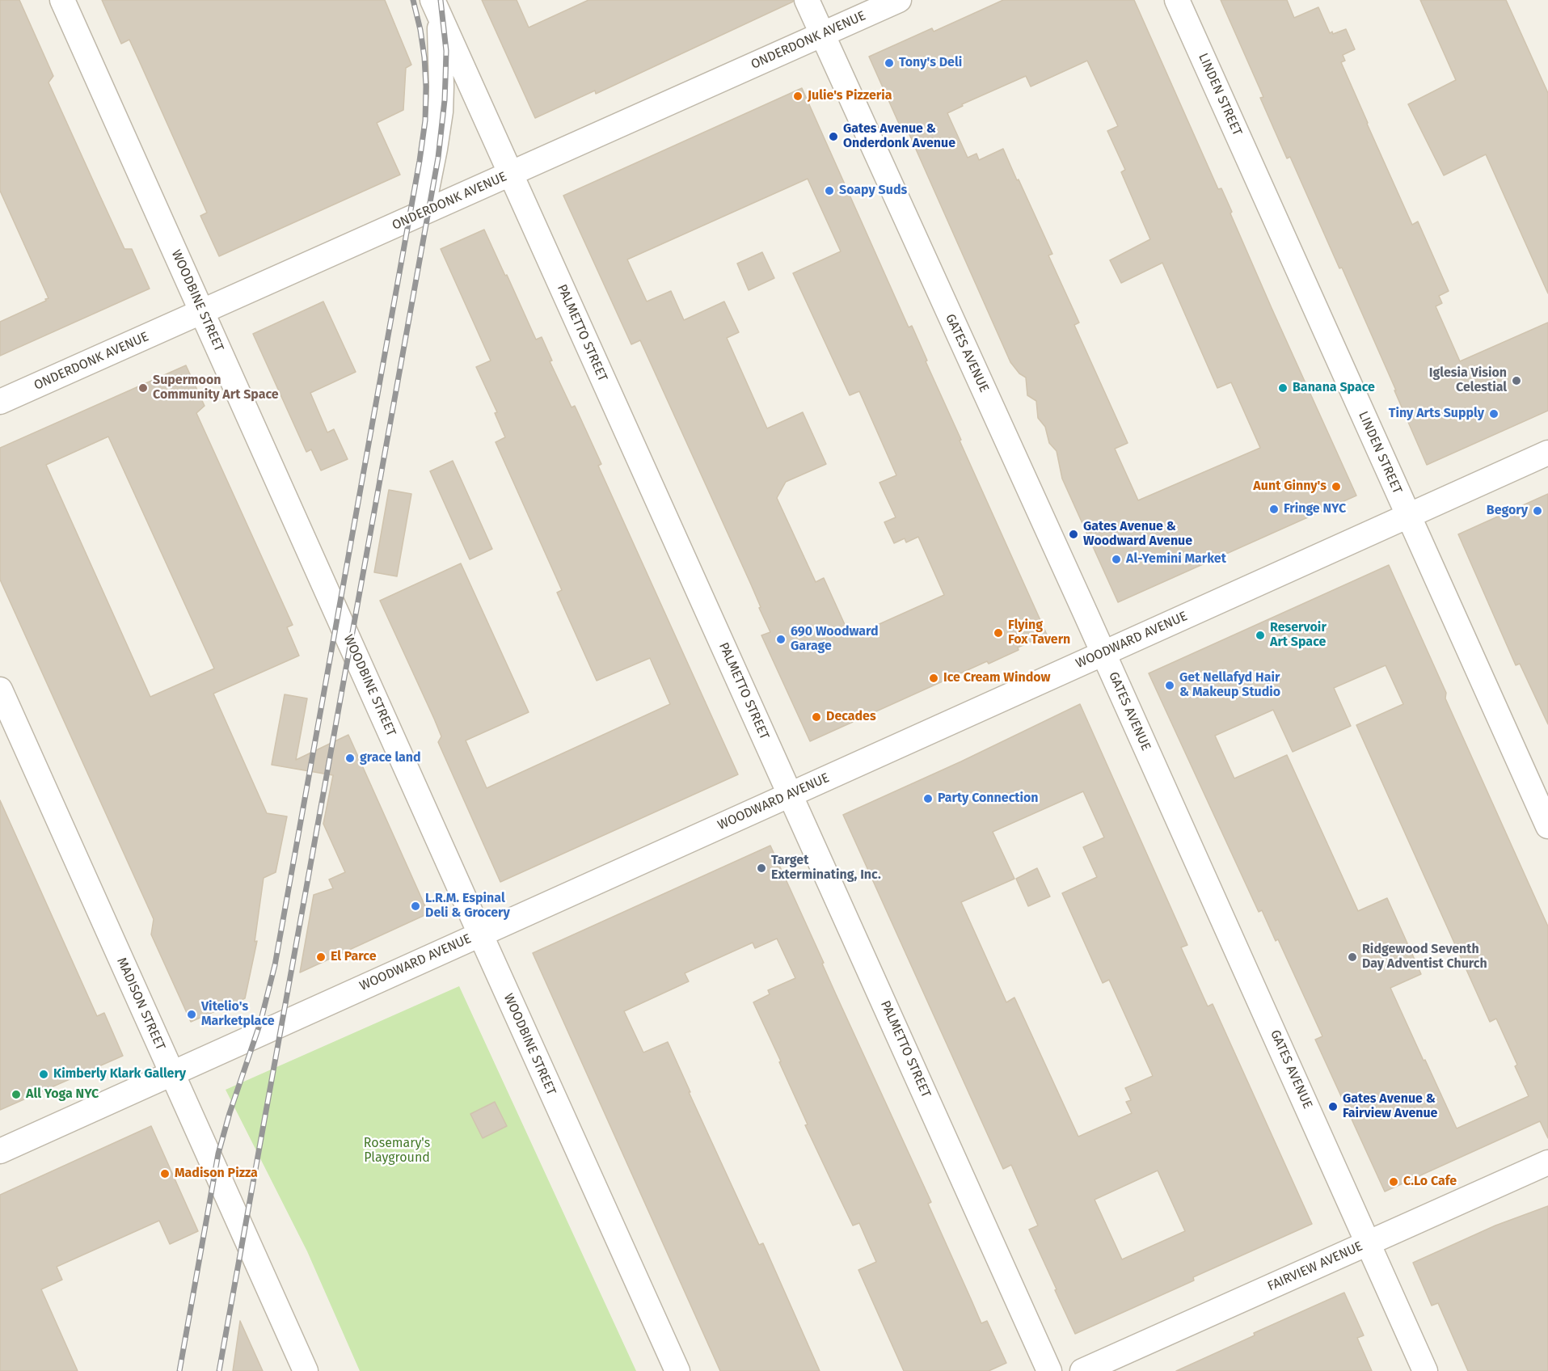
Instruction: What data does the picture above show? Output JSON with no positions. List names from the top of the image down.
{
  "streets": {
    "street": [
      "ONDERDONK AVENUE",
      "LINDEN STREET",
      "WOODBINE STREET",
      "PALMETTO STREET",
      "GATES AVENUE",
      "WOODWARD AVENUE",
      "MADISON STREET",
      "FAIRVIEW AVENUE"
    ]
  },
  "crossings": [
    ["ONDERDONK AVENUE", "WOODBINE STREET"],
    ["ONDERDONK AVENUE", "PALMETTO STREET"],
    ["ONDERDONK AVENUE", "GATES AVENUE"],
    ["LINDEN STREET", "WOODWARD AVENUE"],
    ["WOODBINE STREET", "WOODWARD AVENUE"],
    ["PALMETTO STREET", "WOODWARD AVENUE"],
    ["GATES AVENUE", "WOODWARD AVENUE"],
    ["GATES AVENUE", "FAIRVIEW AVENUE"],
    ["WOODWARD AVENUE", "MADISON STREET"]
  ],
  "parks": ["Rosemary's Playground"],
  "places": [
    "Tony's Deli",
    "Julie's Pizzeria",
    "Gates Avenue & Onderdonk Avenue",
    "Soapy Suds",
    "Iglesia Vision Celestial",
    "Supermoon Community Art Space",
    "Banana Space",
    "Tiny Arts Supply",
    "Aunt Ginny's",
    "Fringe NYC",
    "Begory",
    "Gates Avenue & Woodward Avenue",
    "Al-Yemini Market",
    "Flying Fox Tavern",
    "Reservoir Art Space",
    "690 Woodward Garage",
    "Ice Cream Window",
    "Get Nellafyd Hair & Makeup Studio",
    "Decades",
    "grace land",
    "Party Connection",
    "Target Exterminating, Inc.",
    "L.R.M. Espinal Deli & Grocery",
    "El Parce",
    "Ridgewood Seventh Day Adventist Church",
    "Vitelio's Marketplace",
    "Kimberly Klark Gallery",
    "All Yoga NYC",
    "Gates Avenue & Fairview Avenue",
    "Madison Pizza",
    "C.Lo Cafe"
  ]
}
